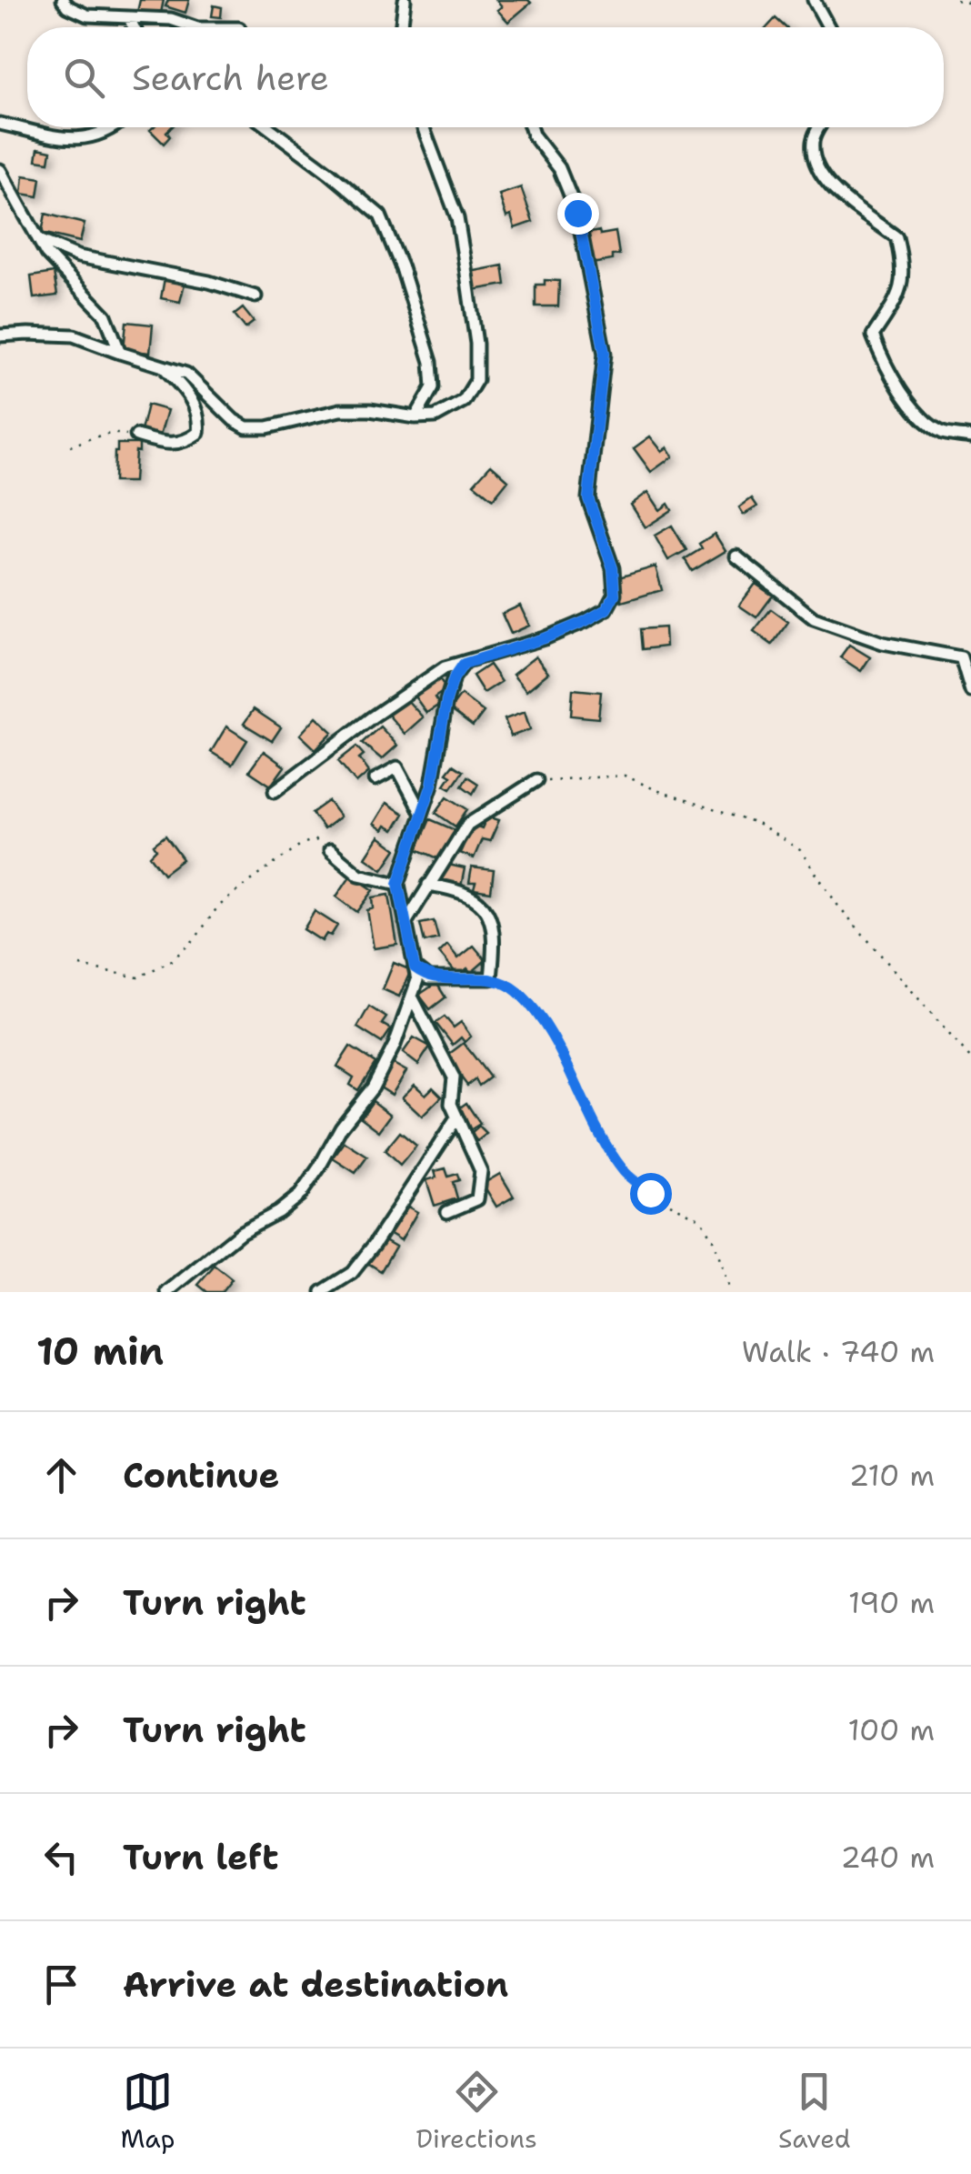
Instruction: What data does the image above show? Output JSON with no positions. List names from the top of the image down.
{
  "page": {
    "search": "Search here",
    "heading": ["10 min", "Walk · 740 m"],
    "list": [
      ["Continue", "210 m"],
      ["Turn right", "190 m"],
      ["Turn right", "100 m"],
      ["Turn left", "240 m"],
      "Arrive at destination"
    ],
    "nav": ["Map", "Directions", "Saved"]
  }
}
